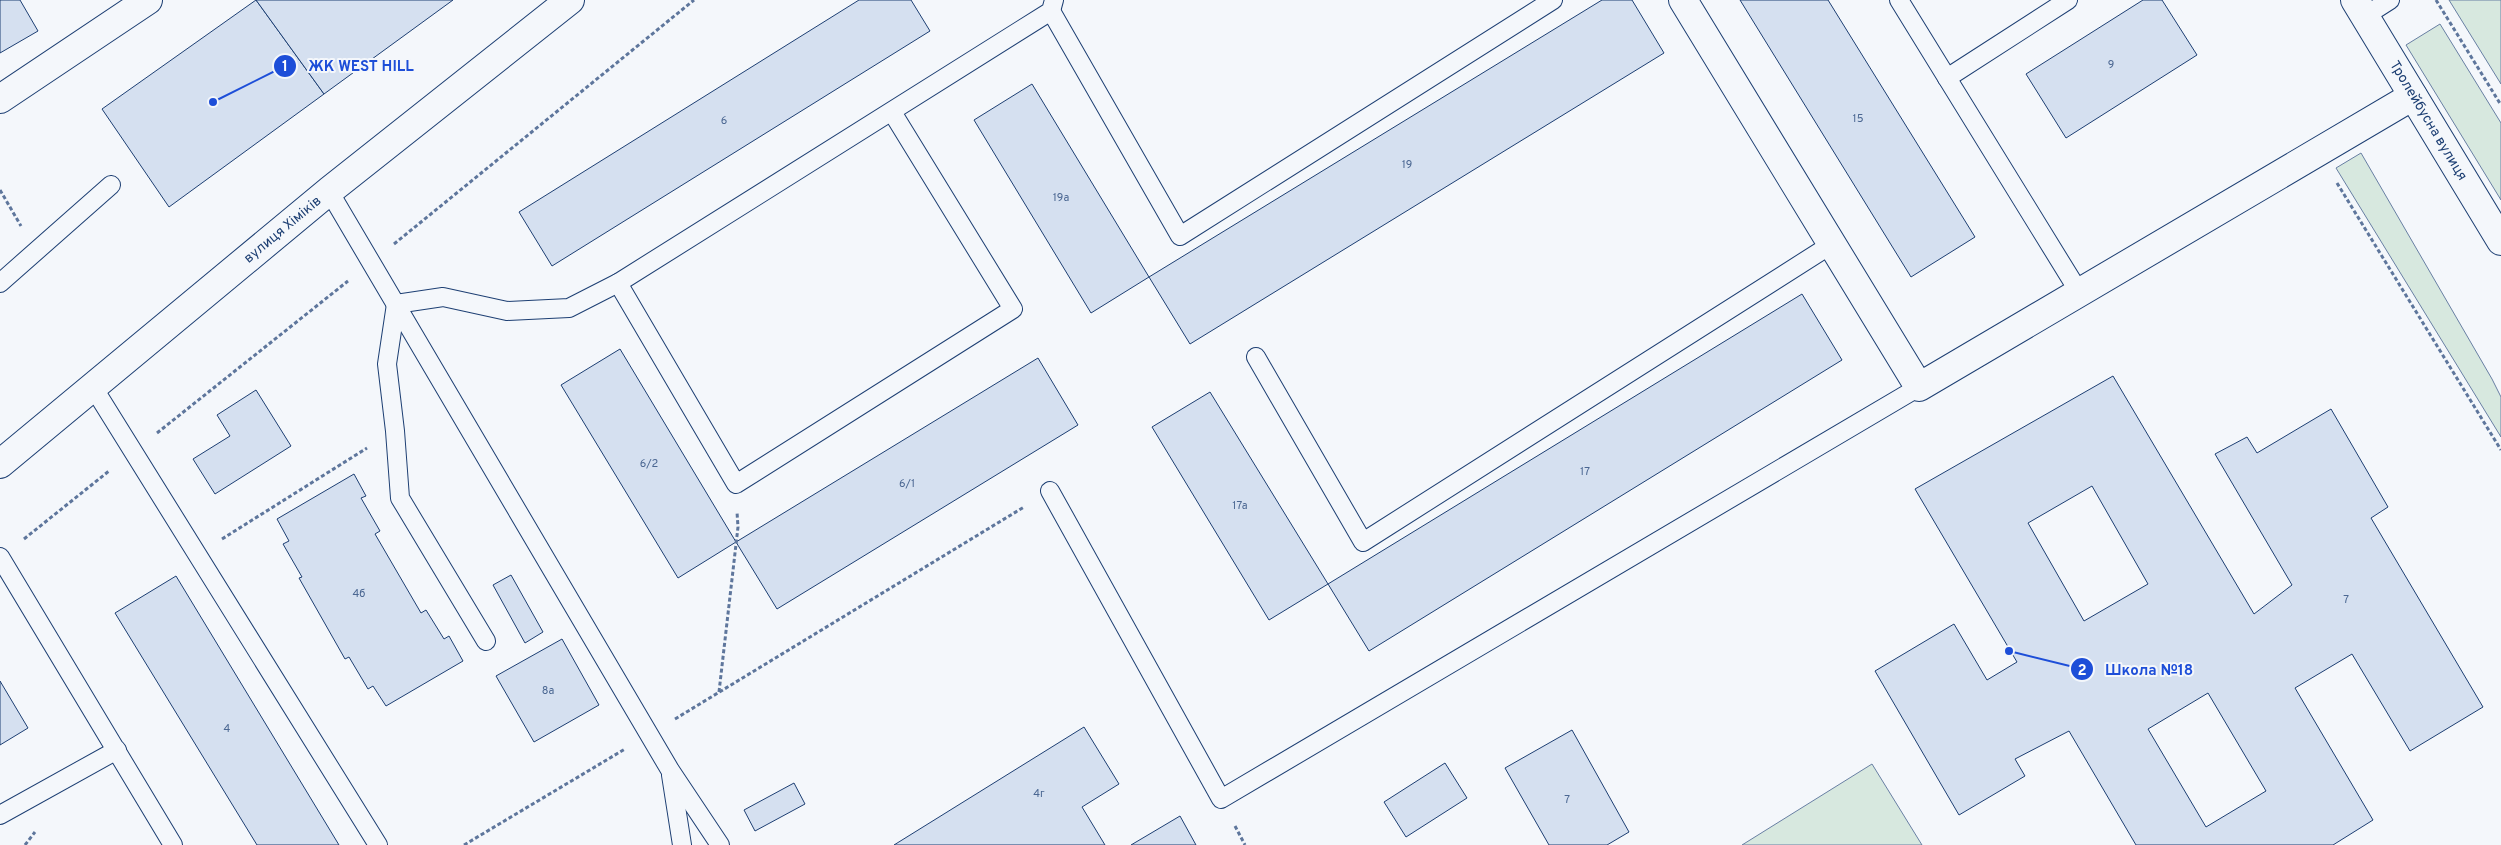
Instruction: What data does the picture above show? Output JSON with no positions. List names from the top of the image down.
{
  "streets": {
    "street": ["Тролейбусна вулиця", "вулиця Хіміків"]
  },
  "places": ["ЖК WEST HILL", "Школа №18"],
  "house_numbers": [
    "9",
    "15",
    "6",
    "19",
    "19а",
    "6/2",
    "17",
    "6/1",
    "17а",
    "4б",
    "7",
    "8а",
    "4",
    "4г",
    "7"
  ]
}
